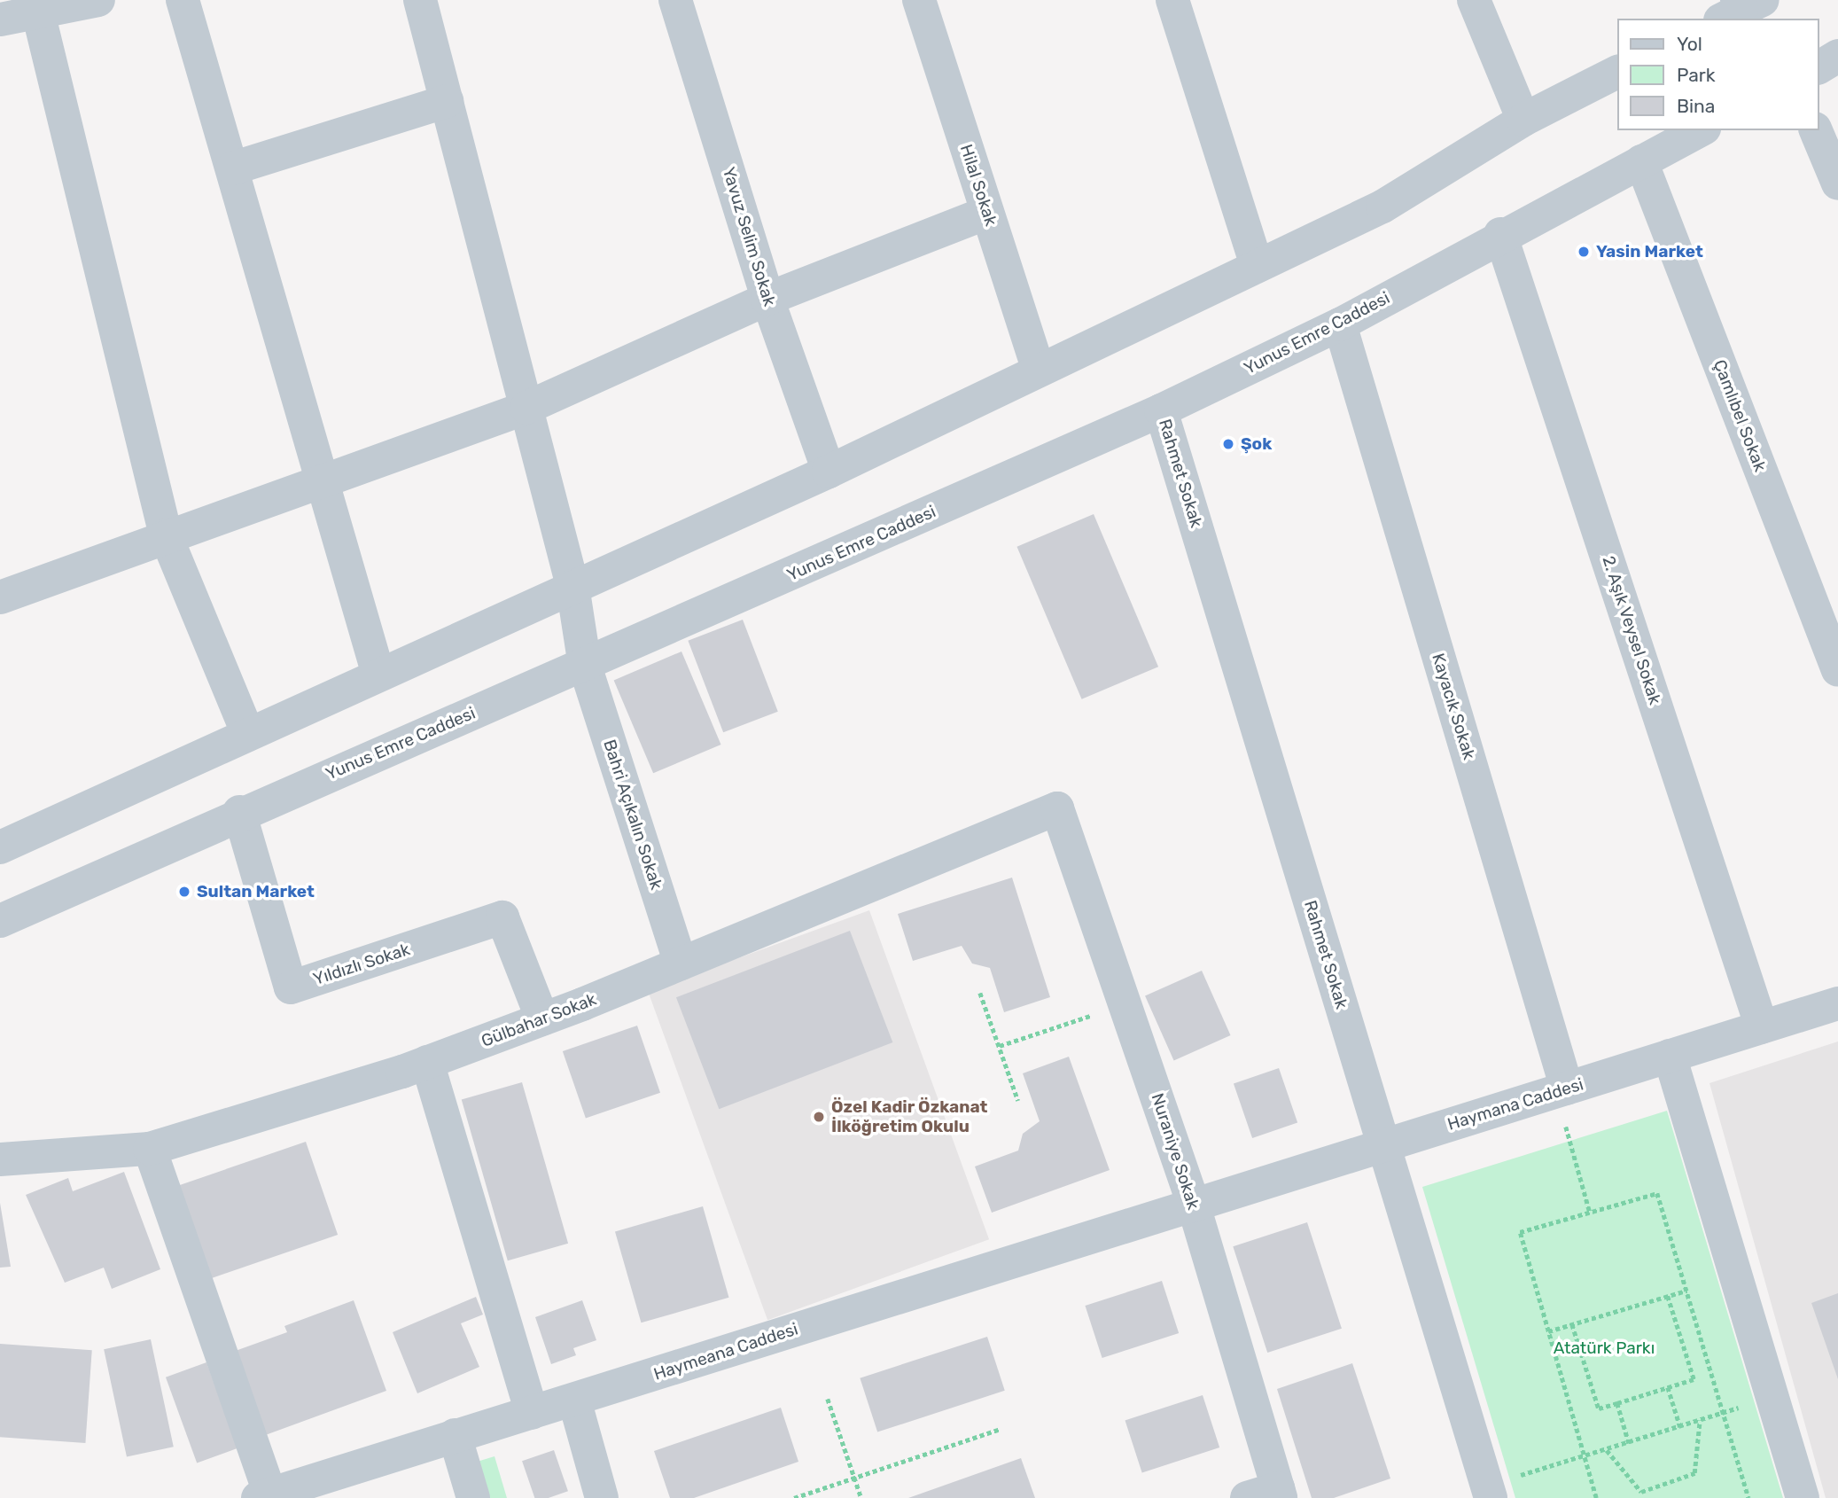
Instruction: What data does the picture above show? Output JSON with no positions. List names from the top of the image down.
{
  "streets": {
    "street": [
      "Hilal Sokak",
      "Yavuz Selim Sokak",
      "Yunus Emre Caddesi",
      "Çamlıbel Sokak",
      "Rahmet Sokak",
      "2. Aşık Veysel Sokak",
      "Kayacık Sokak",
      "Bahri Açıkalın Sokak",
      "Yıldızlı Sokak",
      "Gülbahar Sokak",
      "Haymana Caddesi",
      "Nuraniye Sokak",
      "Haymeana Caddesi"
    ]
  },
  "crossings": [
    ["Yunus Emre Caddesi", "Çamlıbel Sokak"],
    ["Yunus Emre Caddesi", "Rahmet Sokak"],
    ["Yunus Emre Caddesi", "2. Aşık Veysel Sokak"],
    ["Yunus Emre Caddesi", "Kayacık Sokak"],
    ["Yunus Emre Caddesi", "Bahri Açıkalın Sokak"],
    ["Yunus Emre Caddesi", "Yıldızlı Sokak"],
    ["Rahmet Sokak", "Haymana Caddesi"],
    ["2. Aşık Veysel Sokak", "Haymana Caddesi"],
    ["Kayacık Sokak", "Haymana Caddesi"],
    ["Bahri Açıkalın Sokak", "Gülbahar Sokak"],
    ["Yıldızlı Sokak", "Gülbahar Sokak"],
    ["Gülbahar Sokak", "Nuraniye Sokak"],
    ["Haymana Caddesi", "Nuraniye Sokak"],
    ["Haymana Caddesi", "Haymeana Caddesi"],
    ["Nuraniye Sokak", "Haymeana Caddesi"]
  ],
  "parks": ["Atatürk Parkı"],
  "places": [
    "Yasin Market",
    "Şok",
    "Sultan Market",
    "Özel Kadir Özkanat İlköğretim Okulu"
  ],
  "legend": ["Yol", "Park", "Bina"]
}
